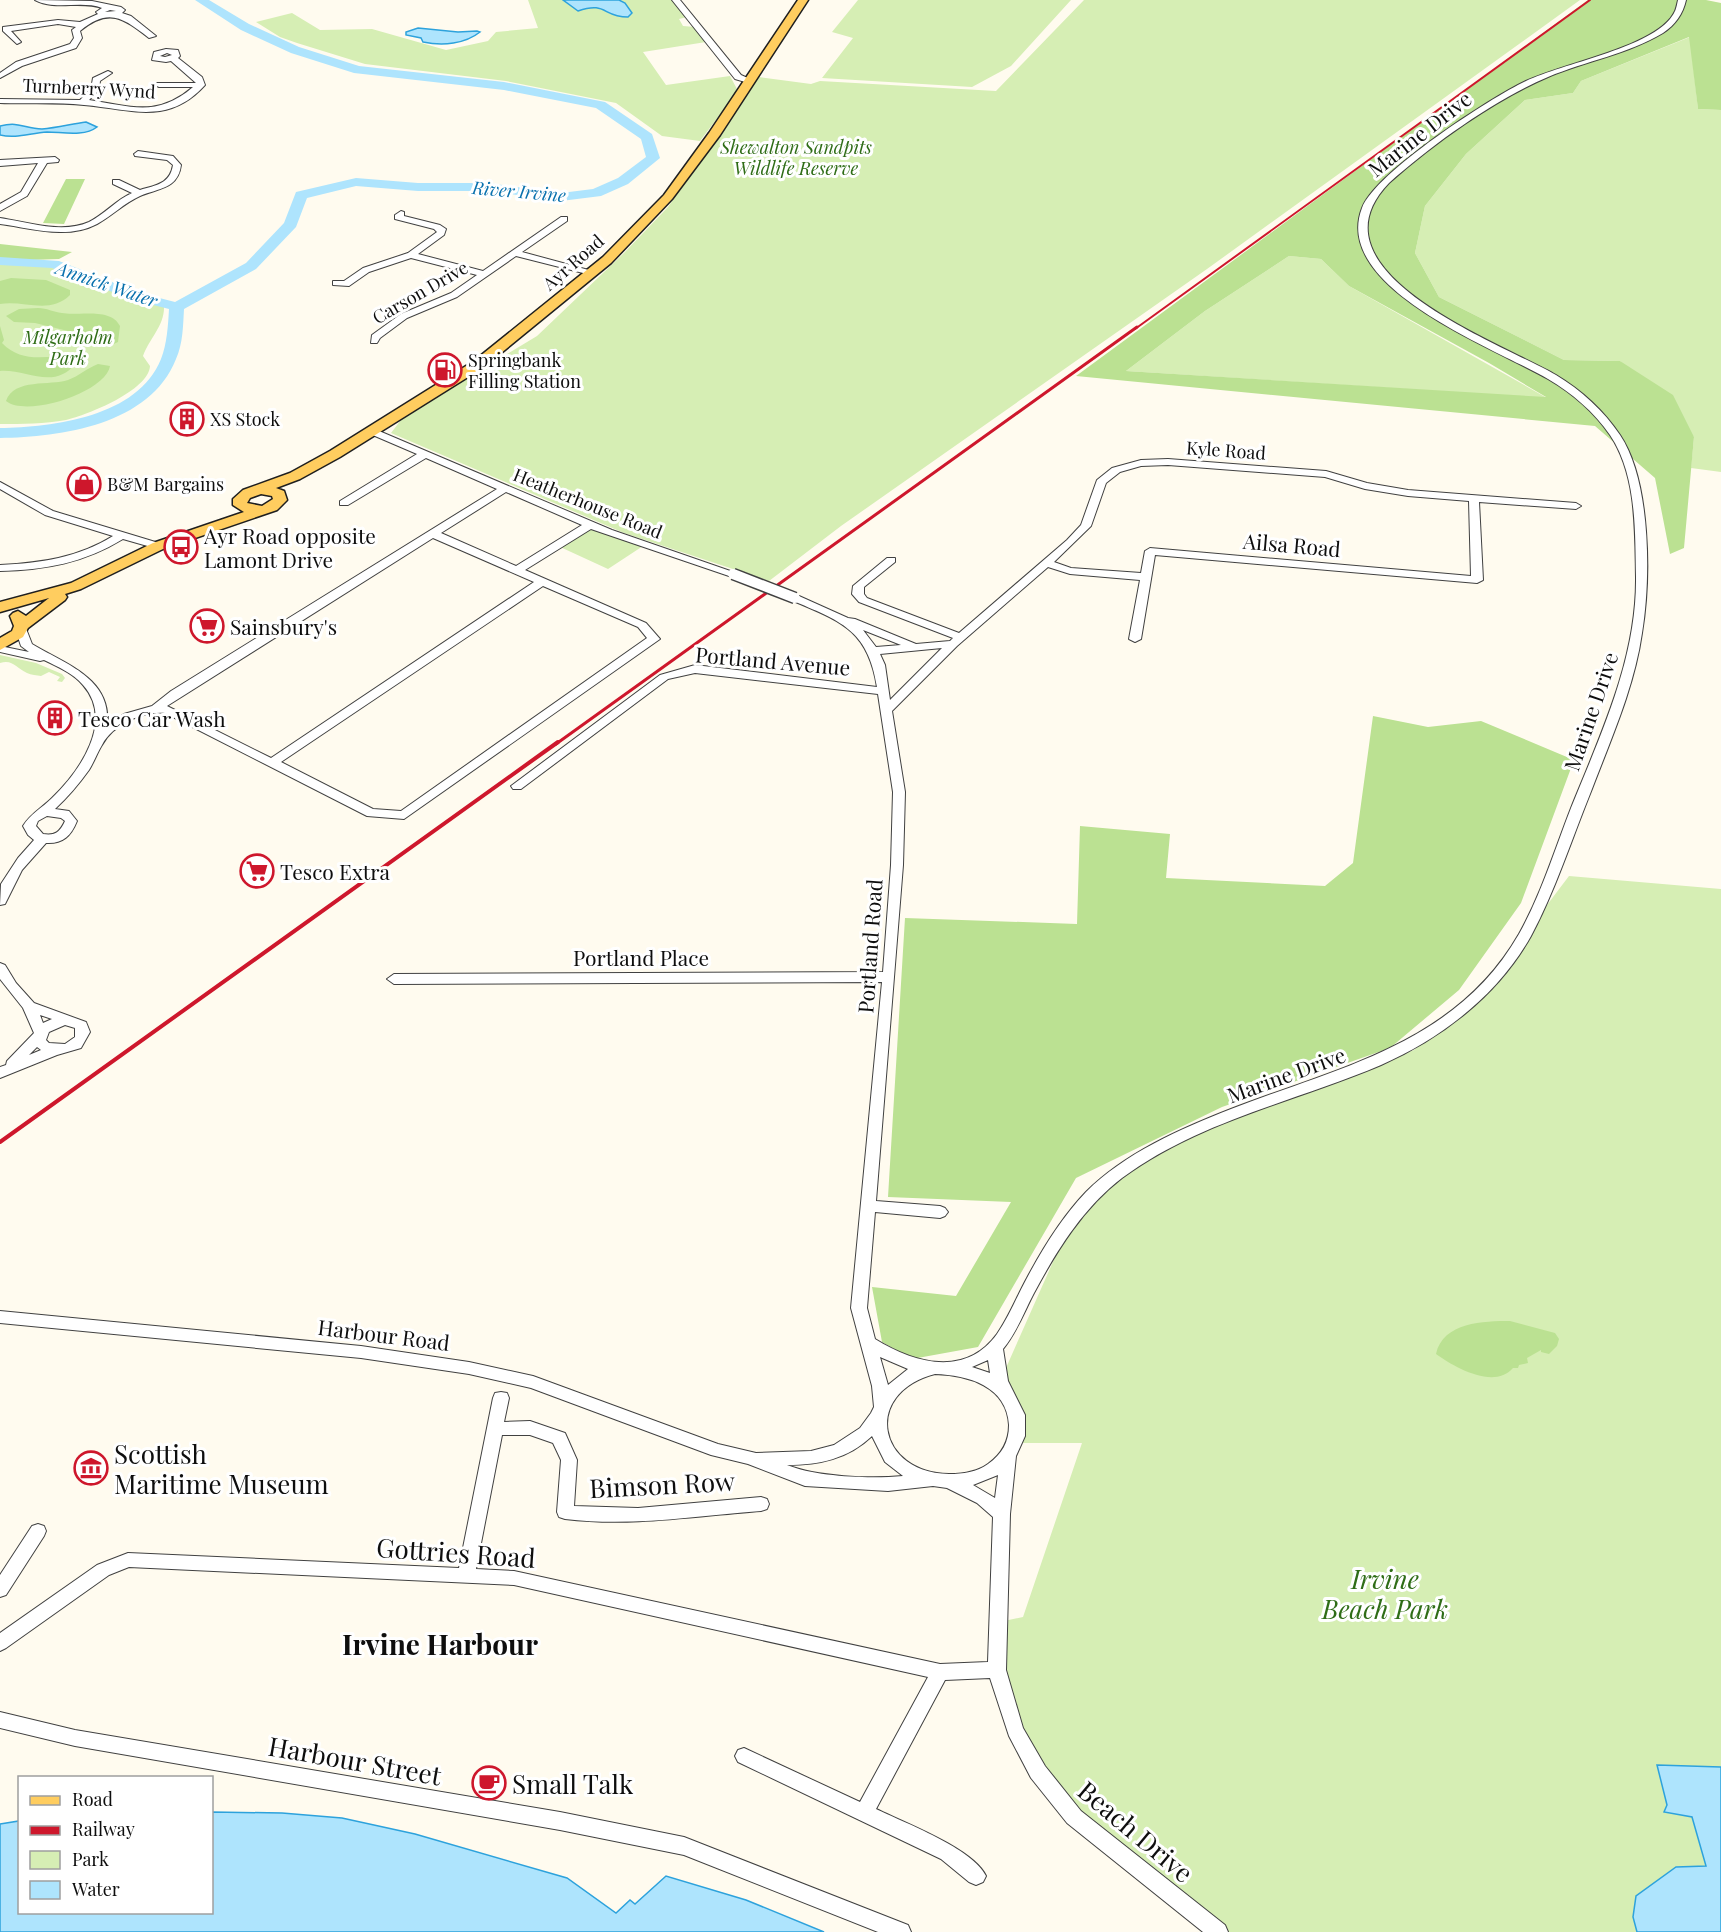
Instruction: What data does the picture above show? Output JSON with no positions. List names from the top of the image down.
{
  "streets": {
    "main road": ["Ayr Road"],
    "street": [
      "Turnberry Wynd",
      "Marine Drive",
      "Carson Drive",
      "Kyle Road",
      "Heatherhouse Road",
      "Ailsa Road",
      "Portland Avenue",
      "Portland Road",
      "Portland Place",
      "Harbour Road",
      "Bimson Row",
      "Gottries Road",
      "Harbour Street",
      "Beach Drive"
    ]
  },
  "crossings": [
    ["Ayr Road", "Heatherhouse Road"],
    ["Kyle Road", "Ailsa Road"],
    ["Kyle Road", "Portland Road"],
    ["Heatherhouse Road", "Portland Road"],
    ["Portland Avenue", "Portland Road"],
    ["Portland Road", "Portland Place"],
    ["Portland Road", "Harbour Road"],
    ["Portland Road", "Beach Drive"],
    ["Harbour Road", "Beach Drive"],
    ["Gottries Road", "Beach Drive"]
  ],
  "districts": ["Irvine Harbour"],
  "water": ["River Irvine", "Annick Water"],
  "parks": ["Shewalton Sandpits Wildlife Reserve", "Milgarholm Park", "Irvine Beach Park"],
  "places": {
    "fuel station": ["Springbank Filling Station"],
    "building": ["XS Stock", "Tesco Car Wash"],
    "shop": ["B&M Bargains"],
    "bus stop": ["Ayr Road opposite Lamont Drive"],
    "supermarket": ["Sainsbury's", "Tesco Extra"],
    "museum": ["Scottish Maritime Museum"],
    "cafe": ["Small Talk"]
  },
  "legend": [
    "Road",
    "Railway",
    "Park",
    "Water"
  ]
}
